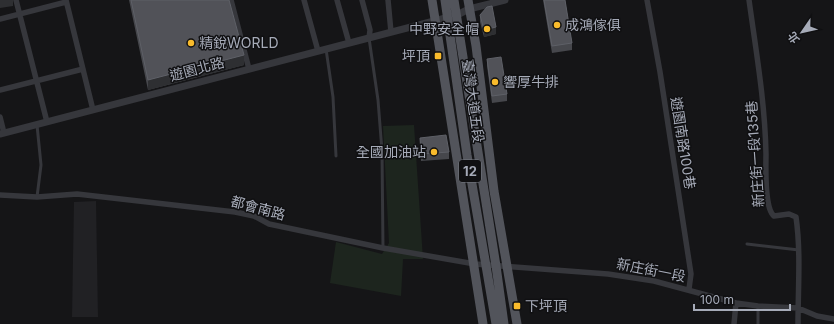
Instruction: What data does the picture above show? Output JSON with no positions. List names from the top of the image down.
{
  "streets": {
    "main road": ["臺灣大道五段", "12"],
    "street": [
      "遊園北路",
      "遊園南路100巷",
      "新庄街一段135巷",
      "都會南路",
      "新庄街一段"
    ]
  },
  "crossings": [
    ["遊園北路", "臺灣大道五段"],
    ["臺灣大道五段", "都會南路"],
    ["臺灣大道五段", "新庄街一段"],
    ["遊園南路100巷", "新庄街一段"],
    ["新庄街一段135巷", "新庄街一段"],
    ["都會南路", "新庄街一段"]
  ],
  "places": {
    "other": [
      "成鴻傢俱",
      "中野安全帽",
      "精銳WORLD",
      "響厚牛排",
      "全國加油站"
    ],
    "transit": ["坪頂", "下坪頂"]
  },
  "scale_bar": "100 m",
  "north": "bottom left"
}
